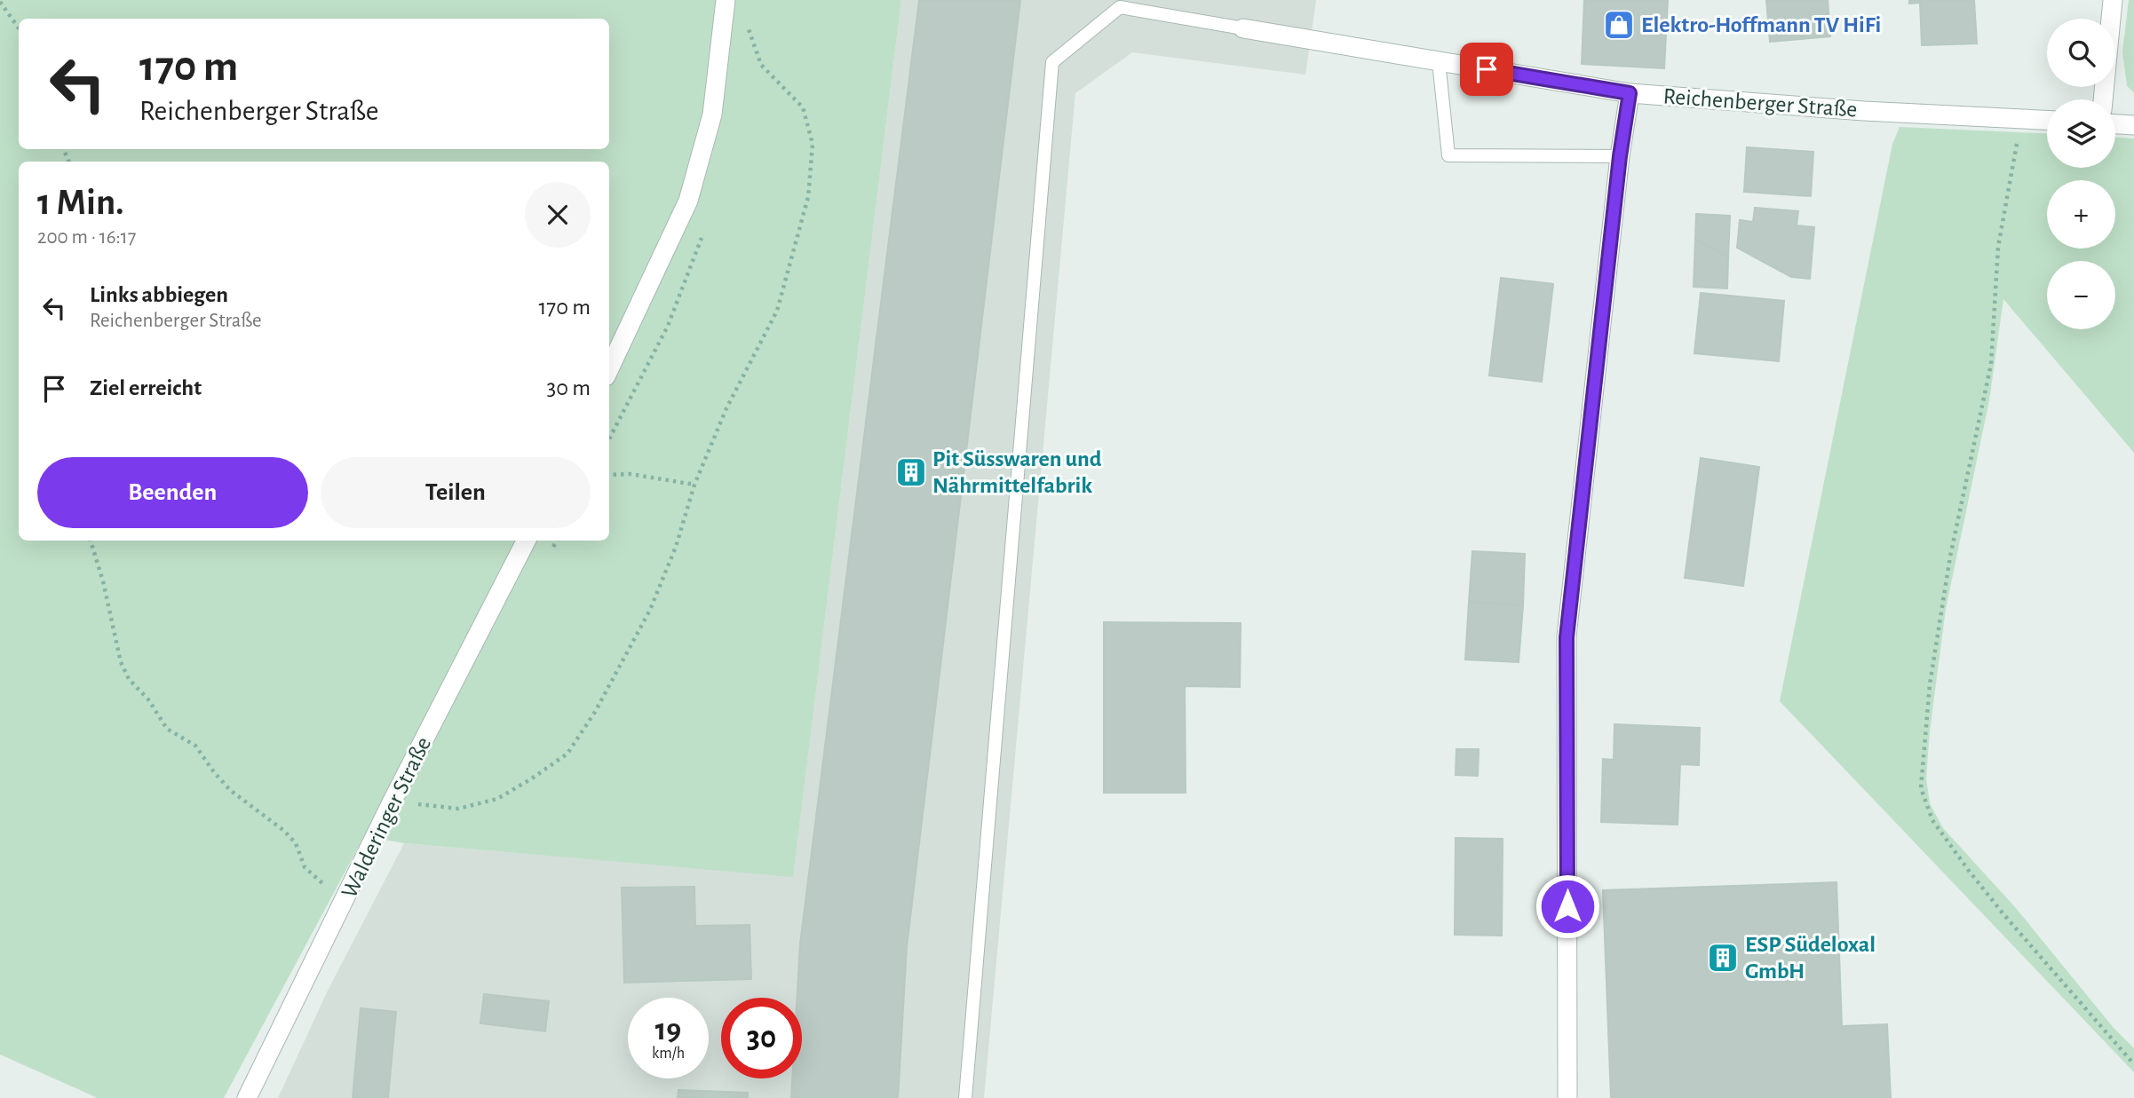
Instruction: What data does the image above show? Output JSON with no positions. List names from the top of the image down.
{
  "streets": {
    "street": ["Reichenberger Straße", "Walderinger Straße"]
  },
  "places": {
    "shop": ["Elektro-Hoffmann TV HiFi"],
    "building": ["Pit Süsswaren und Nährmittelfabrik", "ESP Südeloxal GmbH"]
  },
  "page": {
    "map_buttons": ["+", "−"],
    "turn": ["170 m", "Reichenberger Straße"],
    "heading": ["1 Min.", "200 m · 16:17"],
    "list": [
      {
        "name": "Links abbiegen",
        "note": "Reichenberger Straße",
        "value": "170 m"
      },
      {
        "name": "Ziel erreicht",
        "value": "30 m"
      }
    ],
    "buttons": ["Beenden", "Teilen"],
    "speed": "19 km/h",
    "limit": "30"
  }
}
